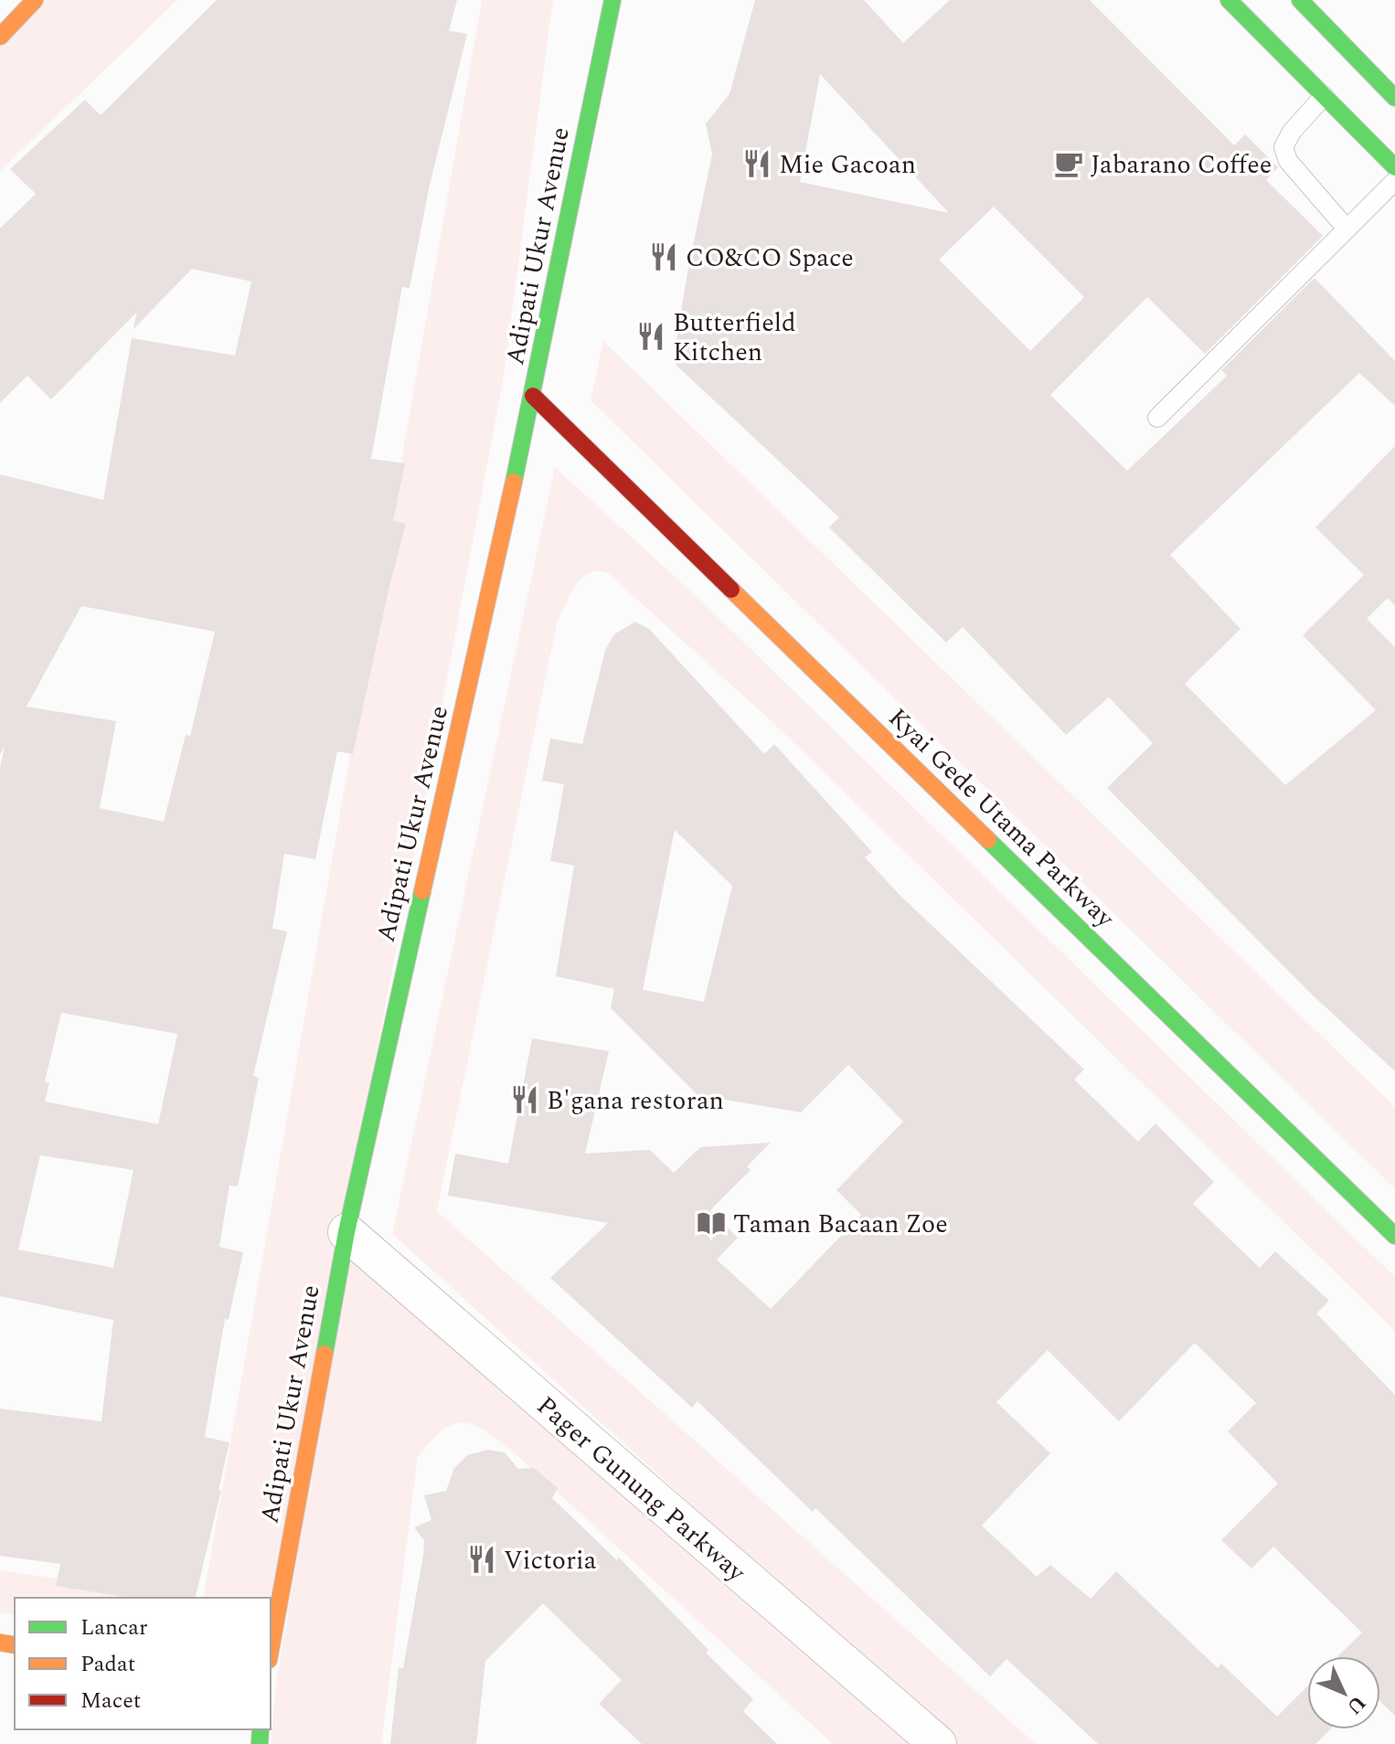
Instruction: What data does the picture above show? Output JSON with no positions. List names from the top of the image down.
{
  "streets": {
    "main road": ["Adipati Ukur Avenue", "Kyai Gede Utama Parkway"],
    "street": ["Pager Gunung Parkway"]
  },
  "crossings": [
    ["Adipati Ukur Avenue", "Kyai Gede Utama Parkway"],
    ["Adipati Ukur Avenue", "Pager Gunung Parkway"]
  ],
  "places": {
    "restaurant": [
      "Mie Gacoan",
      "CO&CO Space",
      "Butterfield Kitchen",
      "B'gana restoran",
      "Victoria"
    ],
    "cafe": ["Jabarano Coffee"],
    "library": ["Taman Bacaan Zoe"]
  },
  "legend": ["Lancar", "Padat", "Macet"],
  "north": "bottom right"
}
